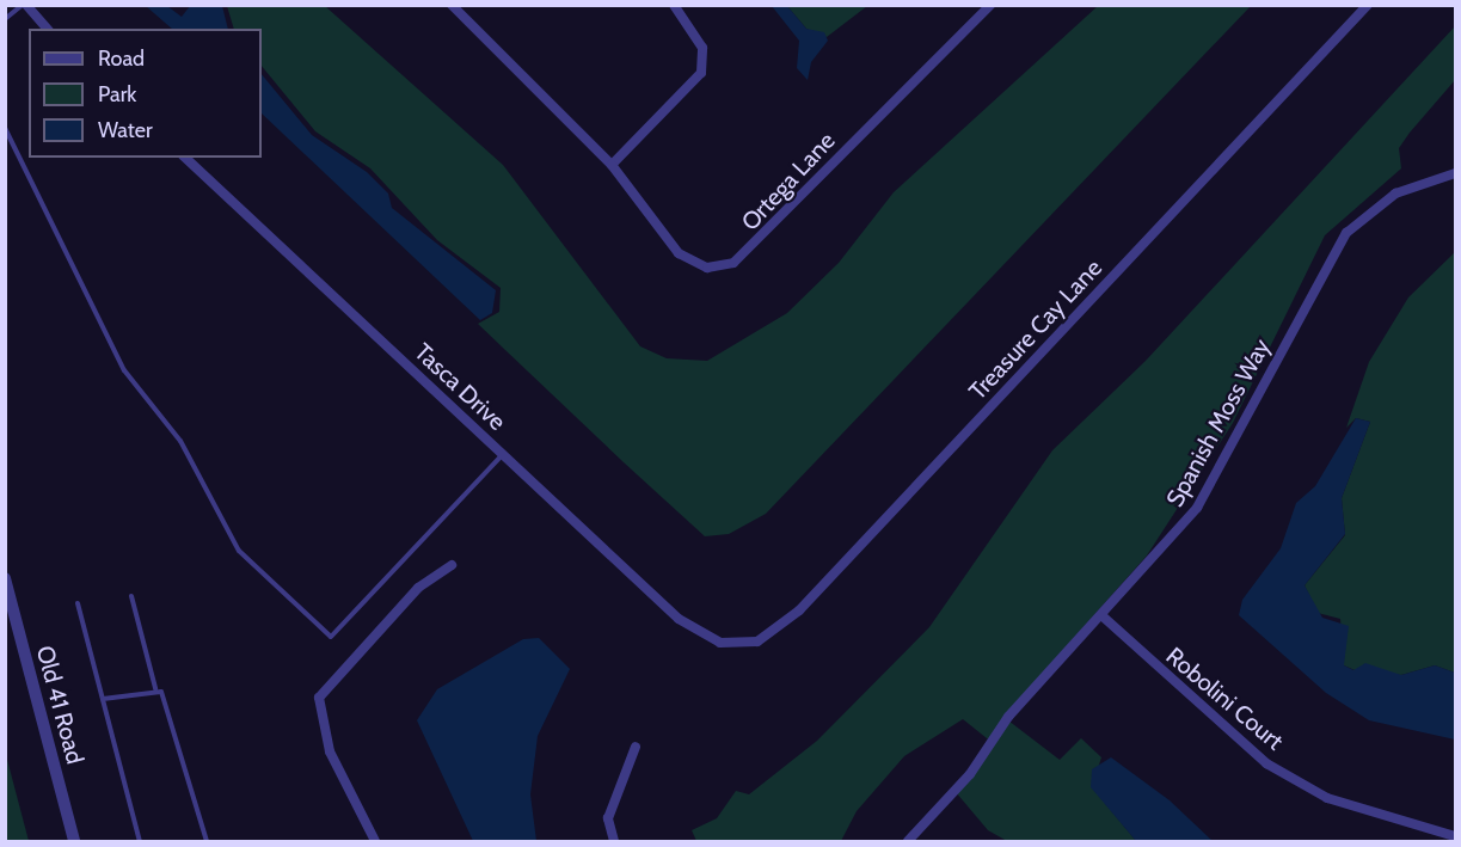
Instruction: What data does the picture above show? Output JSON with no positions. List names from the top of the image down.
{
  "streets": {
    "street": [
      "Ortega Lane",
      "Treasure Cay Lane",
      "Tasca Drive",
      "Spanish Moss Way",
      "Robolini Court",
      "Old 41 Road"
    ]
  },
  "crossings": [
    ["Treasure Cay Lane", "Tasca Drive"],
    ["Spanish Moss Way", "Robolini Court"]
  ],
  "legend": ["Road", "Park", "Water"]
}
